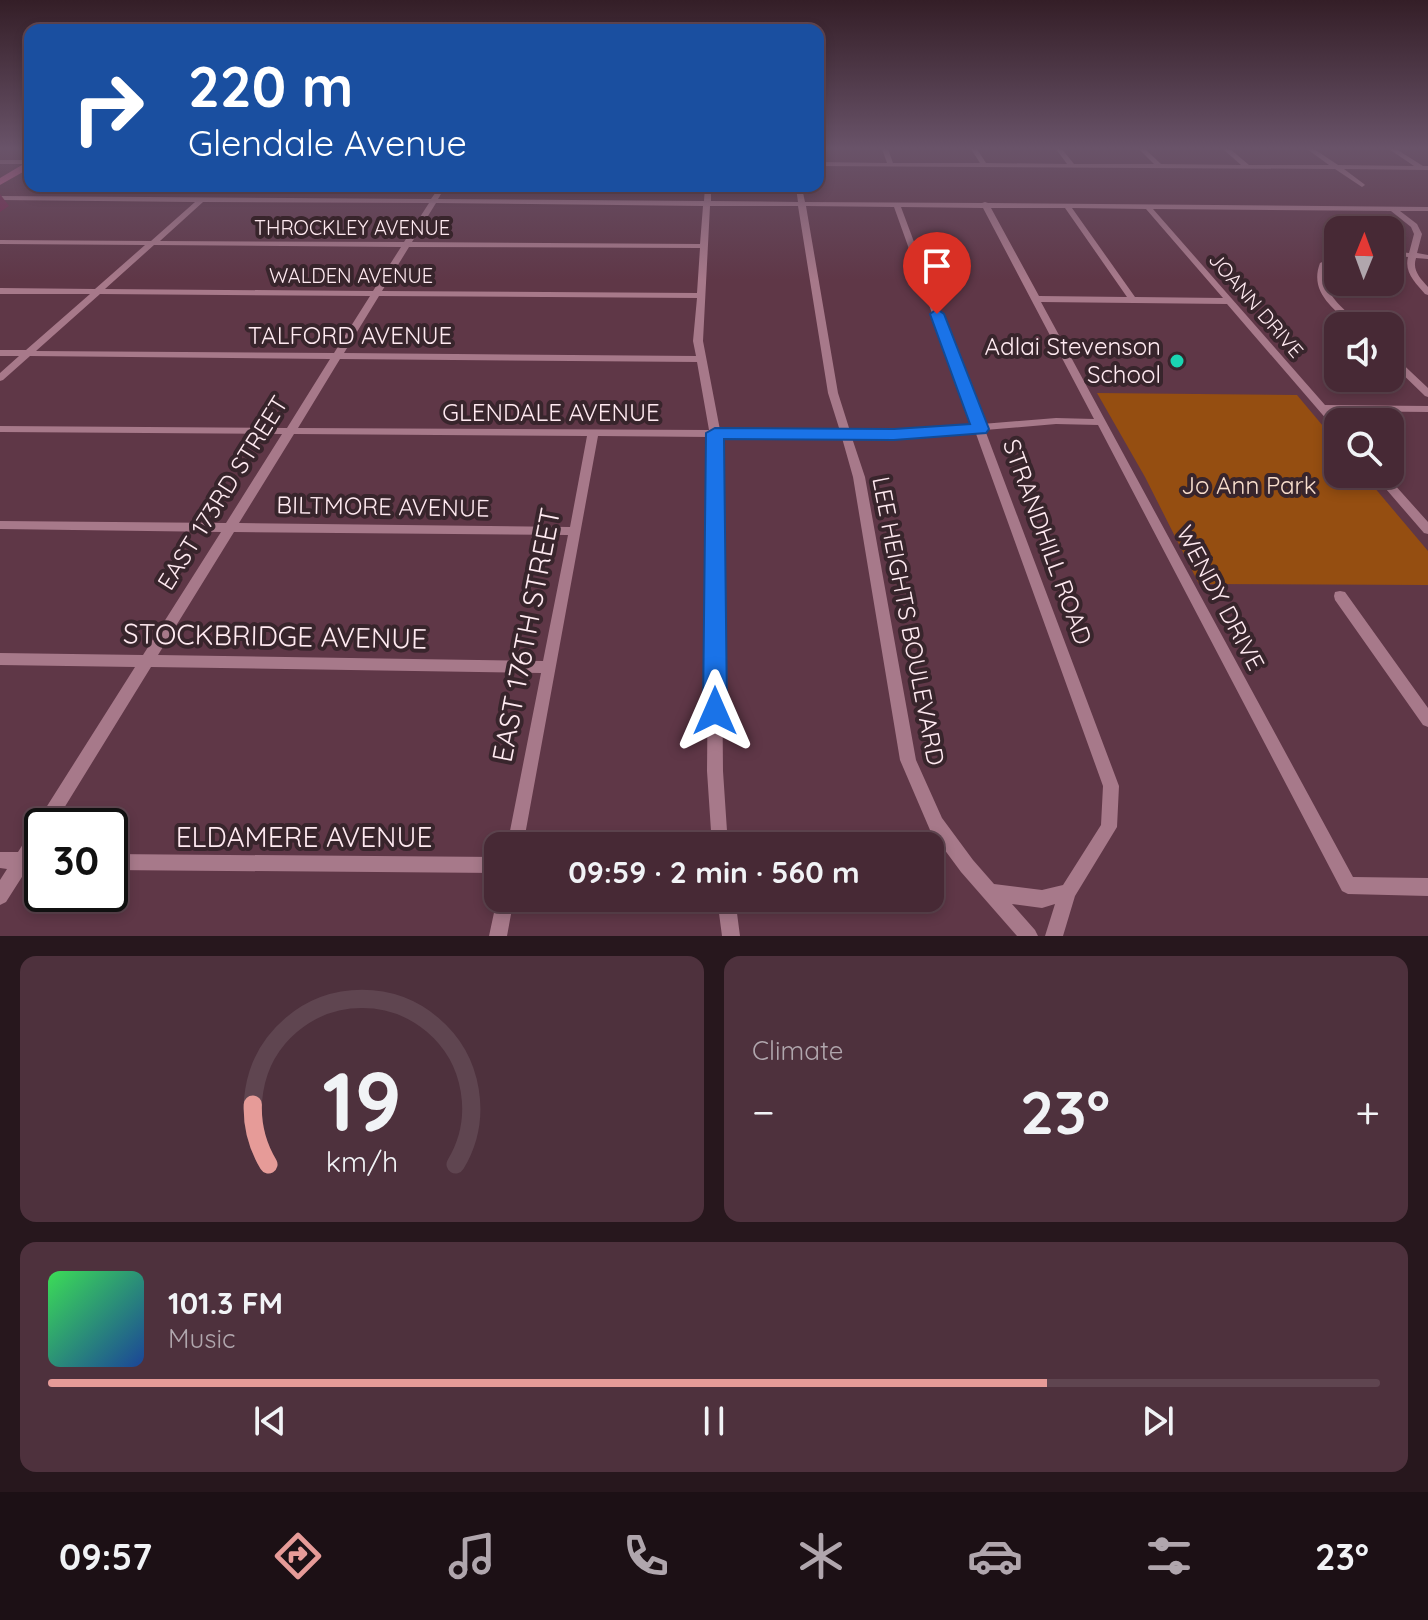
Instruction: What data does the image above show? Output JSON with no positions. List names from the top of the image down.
{
  "streets": {
    "street": [
      "THROCKLEY AVENUE",
      "WALDEN AVENUE",
      "JOANN DRIVE",
      "TALFORD AVENUE",
      "GLENDALE AVENUE",
      "EAST 173RD STREET",
      "BILTMORE AVENUE",
      "STRANDHILL ROAD",
      "WENDY DRIVE",
      "LEE HEIGHTS BOULEVARD",
      "EAST 176TH STREET",
      "STOCKBRIDGE AVENUE",
      "ELDAMERE AVENUE"
    ]
  },
  "crossings": [
    ["THROCKLEY AVENUE", "EAST 173RD STREET"],
    ["WALDEN AVENUE", "EAST 173RD STREET"],
    ["TALFORD AVENUE", "EAST 173RD STREET"],
    ["GLENDALE AVENUE", "EAST 173RD STREET"],
    ["GLENDALE AVENUE", "STRANDHILL ROAD"],
    ["GLENDALE AVENUE", "WENDY DRIVE"],
    ["GLENDALE AVENUE", "LEE HEIGHTS BOULEVARD"],
    ["GLENDALE AVENUE", "EAST 176TH STREET"],
    ["EAST 173RD STREET", "BILTMORE AVENUE"],
    ["EAST 173RD STREET", "STOCKBRIDGE AVENUE"],
    ["BILTMORE AVENUE", "EAST 176TH STREET"],
    ["EAST 176TH STREET", "STOCKBRIDGE AVENUE"]
  ],
  "parks": ["Jo Ann Park"],
  "places": ["Adlai Stevenson School"],
  "north": "top",
  "page": {
    "turn": ["220 m", "Glendale Avenue"],
    "limit": "30",
    "trip": "09:59 · 2 min · 560 m",
    "tile": "Climate",
    "heat": ["−", "23°", "+"],
    "song": ["101.3 FM", "Music"],
    "tabs": ["09:57", "23°"],
    "gauge": ["19", "km/h"]
  }
}
